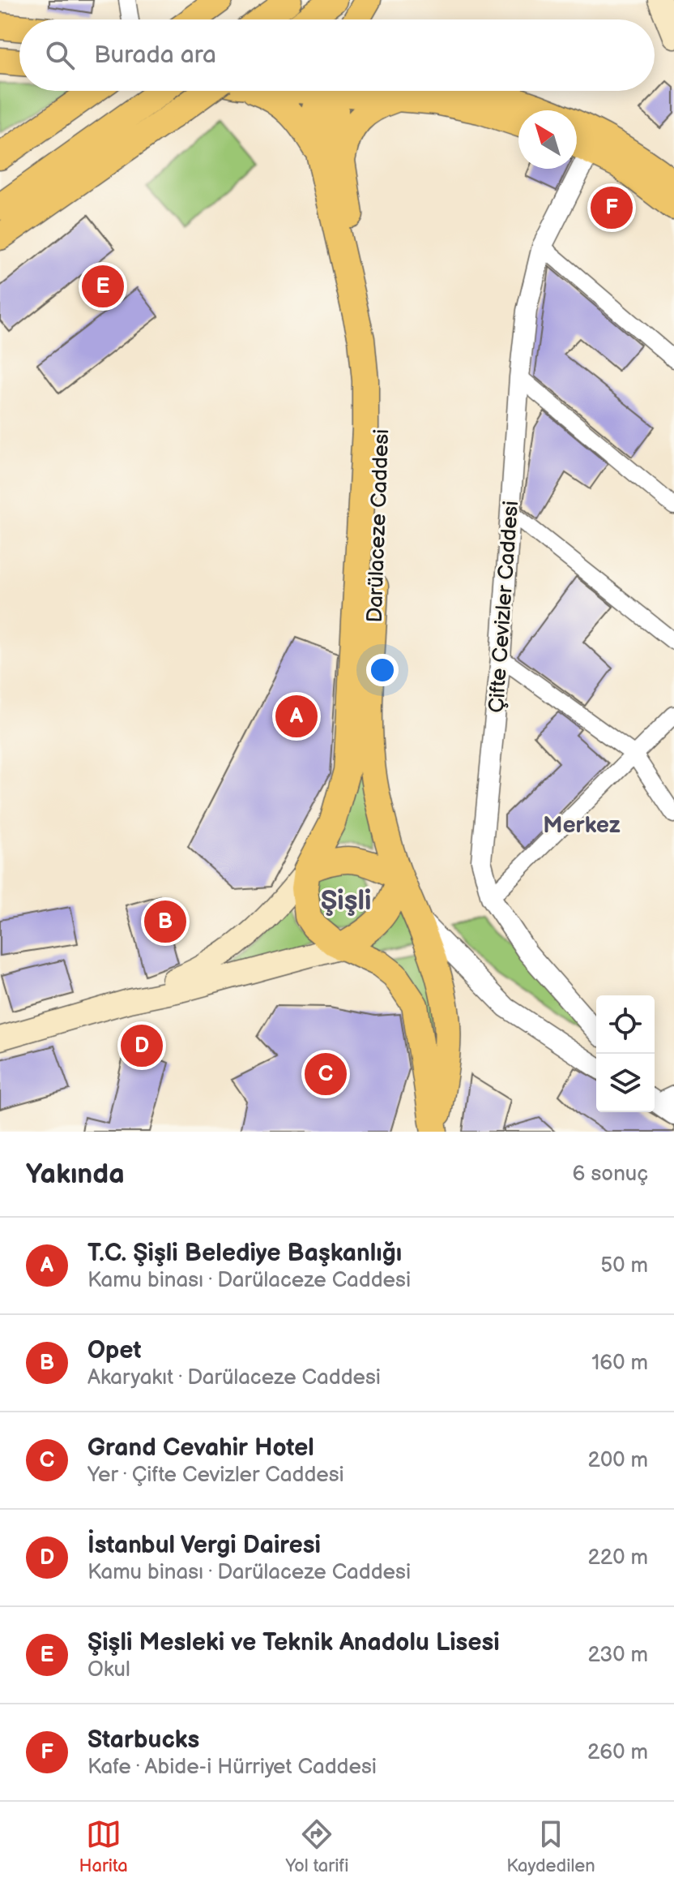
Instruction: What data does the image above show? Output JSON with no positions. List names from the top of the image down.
{
  "streets": {
    "main road": ["Darülaceze Caddesi"],
    "street": ["Çifte Cevizler Caddesi"]
  },
  "districts": ["Merkez", "Şişli"],
  "north": "top left",
  "page": {
    "search": "Burada ara",
    "pins": [
      "F",
      "E",
      "A",
      "B",
      "D",
      "C"
    ],
    "heading": ["Yakında", "6 sonuç"],
    "list": [
      {
        "mark": "A",
        "name": "T.C. Şişli Belediye Başkanlığı",
        "note": "Kamu binası · Darülaceze Caddesi",
        "value": "50 m"
      },
      {
        "mark": "B",
        "name": "Opet",
        "note": "Akaryakıt · Darülaceze Caddesi",
        "value": "160 m"
      },
      {
        "mark": "C",
        "name": "Grand Cevahir Hotel",
        "note": "Yer · Çifte Cevizler Caddesi",
        "value": "200 m"
      },
      {
        "mark": "D",
        "name": "İstanbul Vergi Dairesi",
        "note": "Kamu binası · Darülaceze Caddesi",
        "value": "220 m"
      },
      {
        "mark": "E",
        "name": "Şişli Mesleki ve Teknik Anadolu Lisesi",
        "note": "Okul",
        "value": "230 m"
      },
      {
        "mark": "F",
        "name": "Starbucks",
        "note": "Kafe · Abide-i Hürriyet Caddesi",
        "value": "260 m"
      }
    ],
    "nav": ["Harita", "Yol tarifi", "Kaydedilen"]
  }
}
